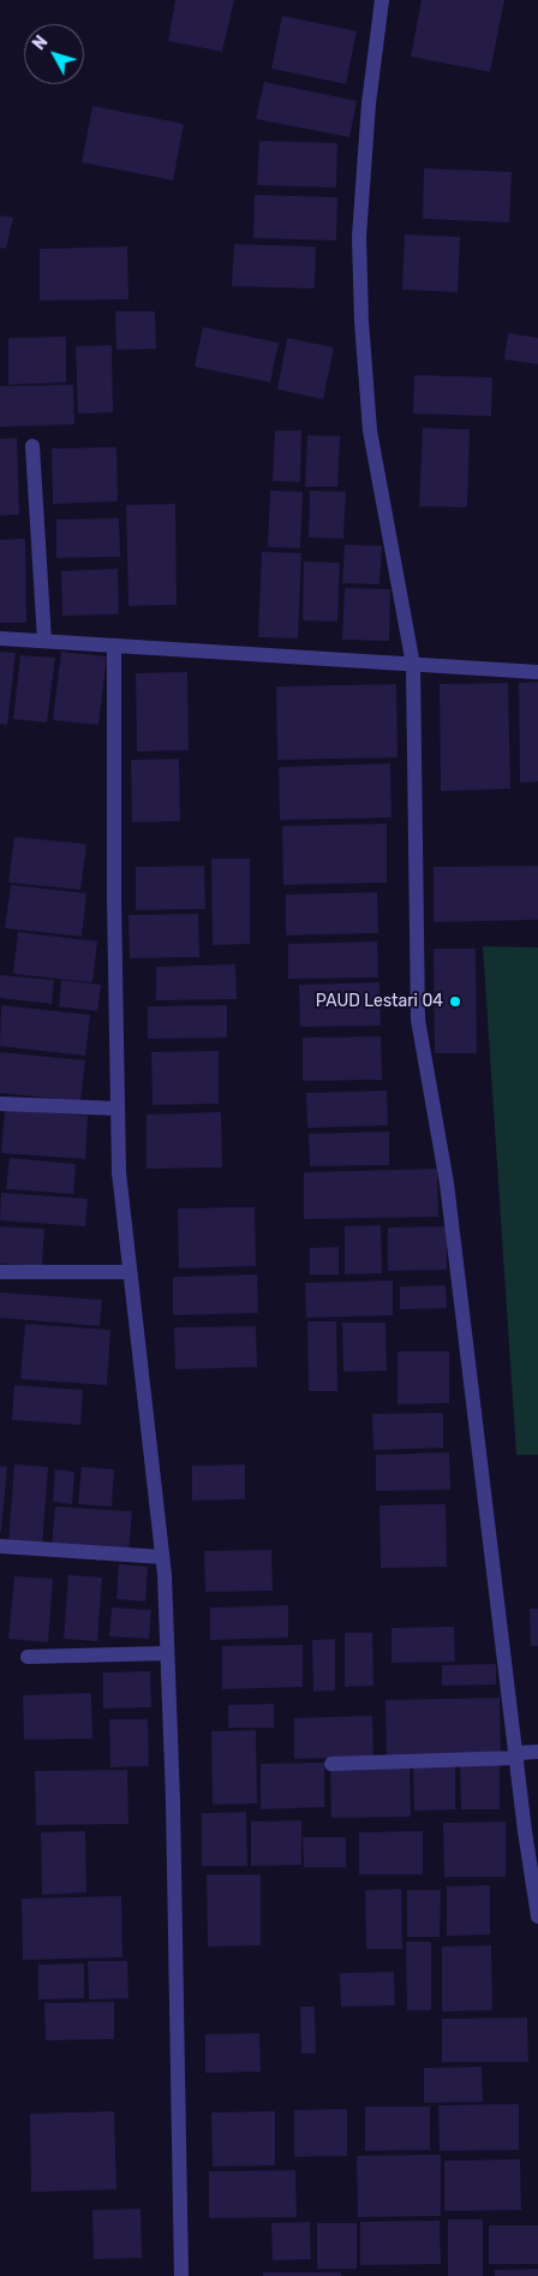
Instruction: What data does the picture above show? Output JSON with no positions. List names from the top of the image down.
{
  "places": ["PAUD Lestari 04"],
  "north": "top left"
}
